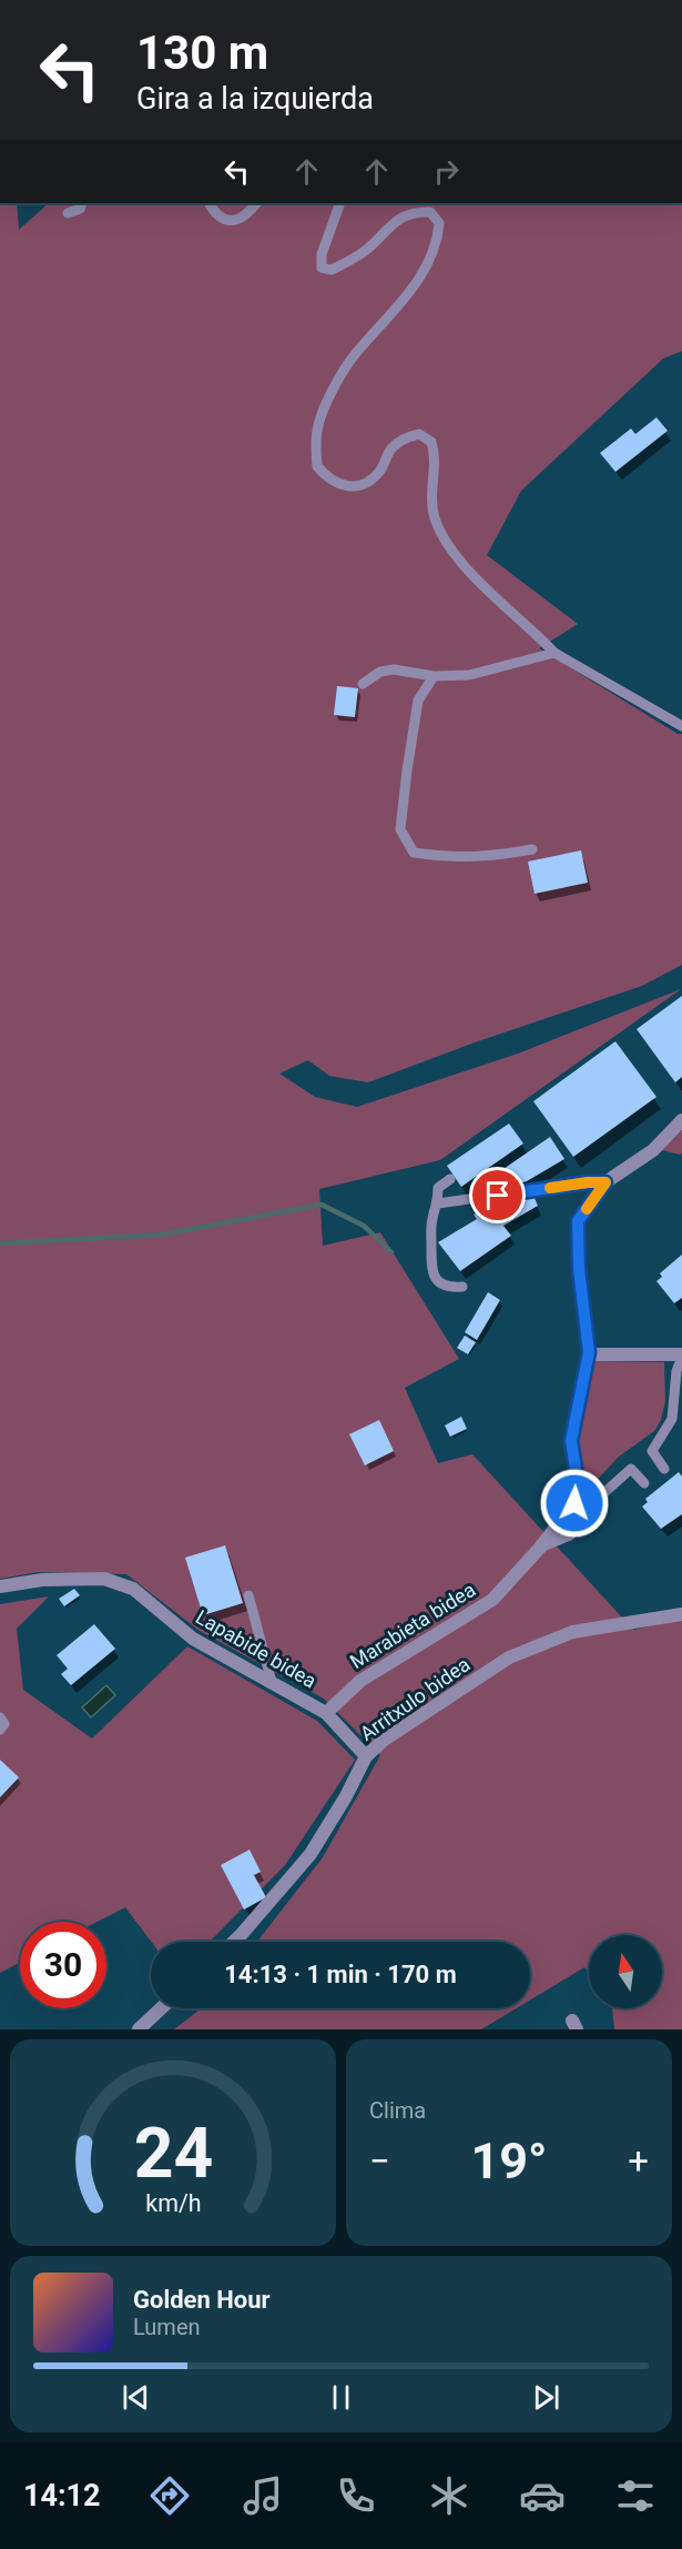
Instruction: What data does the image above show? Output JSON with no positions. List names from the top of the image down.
{
  "streets": {
    "street": ["Marabieta bidea", "Lapabide bidea", "Arritxulo bidea"]
  },
  "crossings": [
    ["Marabieta bidea", "Lapabide bidea"],
    ["Lapabide bidea", "Arritxulo bidea"]
  ],
  "north": "top",
  "page": {
    "turn": ["130 m", "Gira a la izquierda"],
    "limit": "30",
    "trip": "14:13 · 1 min · 170 m",
    "tile": "Clima",
    "heat": ["−", "19°", "+"],
    "song": ["Golden Hour", "Lumen"],
    "tabs": "14:12",
    "gauge": ["24", "km/h"]
  }
}
